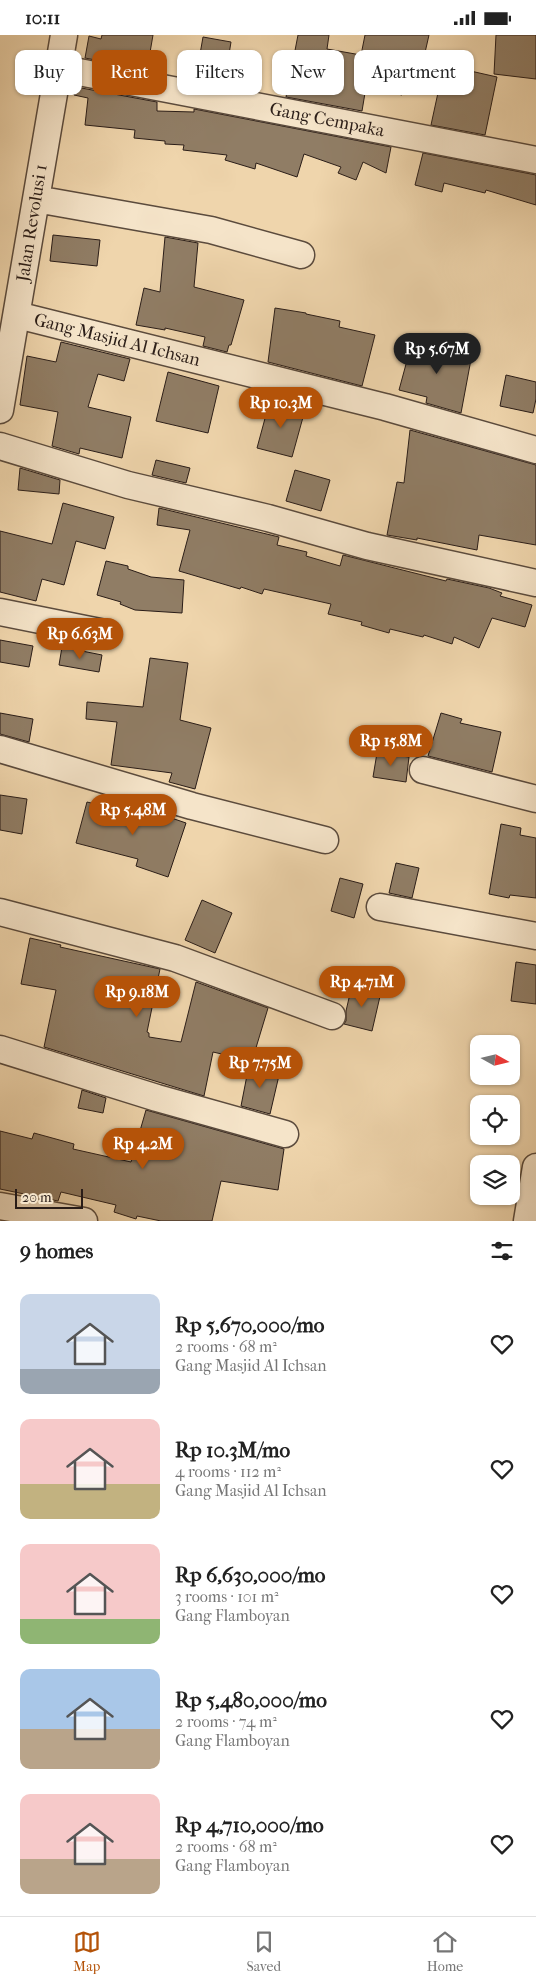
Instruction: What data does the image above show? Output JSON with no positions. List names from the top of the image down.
{
  "streets": {
    "street": ["Gang Cempaka", "Jalan Revolusi 1", "Gang Masjid Al Ichsan"]
  },
  "crossings": [
    ["Jalan Revolusi 1", "Gang Masjid Al Ichsan"]
  ],
  "scale_bar": "20 m",
  "north": "right",
  "page": {
    "status": "10:11",
    "chip": [
      "Buy",
      "Rent",
      "Filters",
      "New",
      "Apartment"
    ],
    "price": [
      "Rp 5.67M",
      "Rp 10.3M",
      "Rp 6.63M",
      "Rp 15.8M",
      "Rp 5.48M",
      "Rp 4.71M",
      "Rp 9.18M",
      "Rp 7.75M",
      "Rp 4.2M"
    ],
    "scale": "20 m",
    "heading": "9 homes",
    "list": [
      {
        "name": "Rp 5,670,000/mo",
        "note": "2 rooms · 68 m² · Gang Masjid Al Ichsan"
      },
      {
        "name": "Rp 10.3M/mo",
        "note": "4 rooms · 112 m² · Gang Masjid Al Ichsan"
      },
      {
        "name": "Rp 6,630,000/mo",
        "note": "3 rooms · 101 m² · Gang Flamboyan"
      },
      {
        "name": "Rp 5,480,000/mo",
        "note": "2 rooms · 74 m² · Gang Flamboyan"
      },
      {
        "name": "Rp 4,710,000/mo",
        "note": "2 rooms · 68 m² · Gang Flamboyan"
      }
    ],
    "tabs": ["Map", "Saved", "Home"]
  }
}
